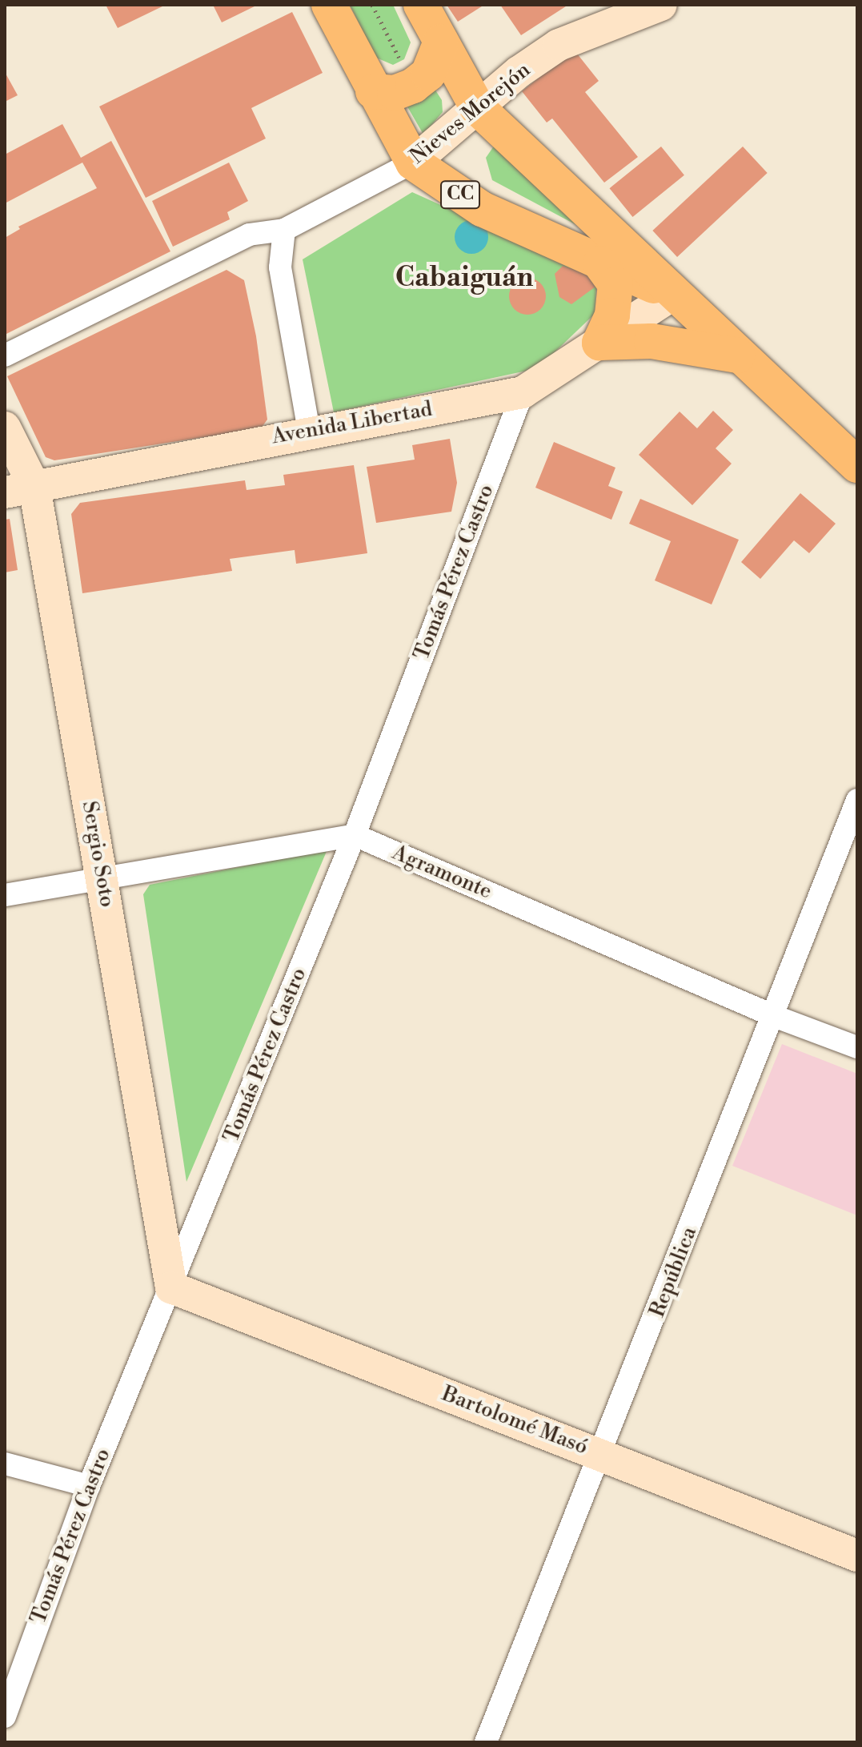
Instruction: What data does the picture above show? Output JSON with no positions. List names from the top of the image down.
{
  "streets": {
    "main road": ["CC"],
    "street": [
      "Nieves Morejón",
      "Avenida Libertad",
      "Tomás Pérez Castro",
      "Sergio Soto",
      "Agramonte",
      "República",
      "Bartolomé Masó"
    ]
  },
  "crossings": [
    ["Nieves Morejón", "CC"],
    ["CC", "Avenida Libertad"],
    ["Avenida Libertad", "Tomás Pérez Castro"],
    ["Avenida Libertad", "Sergio Soto"],
    ["Tomás Pérez Castro", "Sergio Soto"],
    ["Tomás Pérez Castro", "Agramonte"],
    ["Tomás Pérez Castro", "Bartolomé Masó"],
    ["Sergio Soto", "Bartolomé Masó"],
    ["Agramonte", "República"],
    ["República", "Bartolomé Masó"]
  ],
  "districts": ["Cabaiguán"]
}
